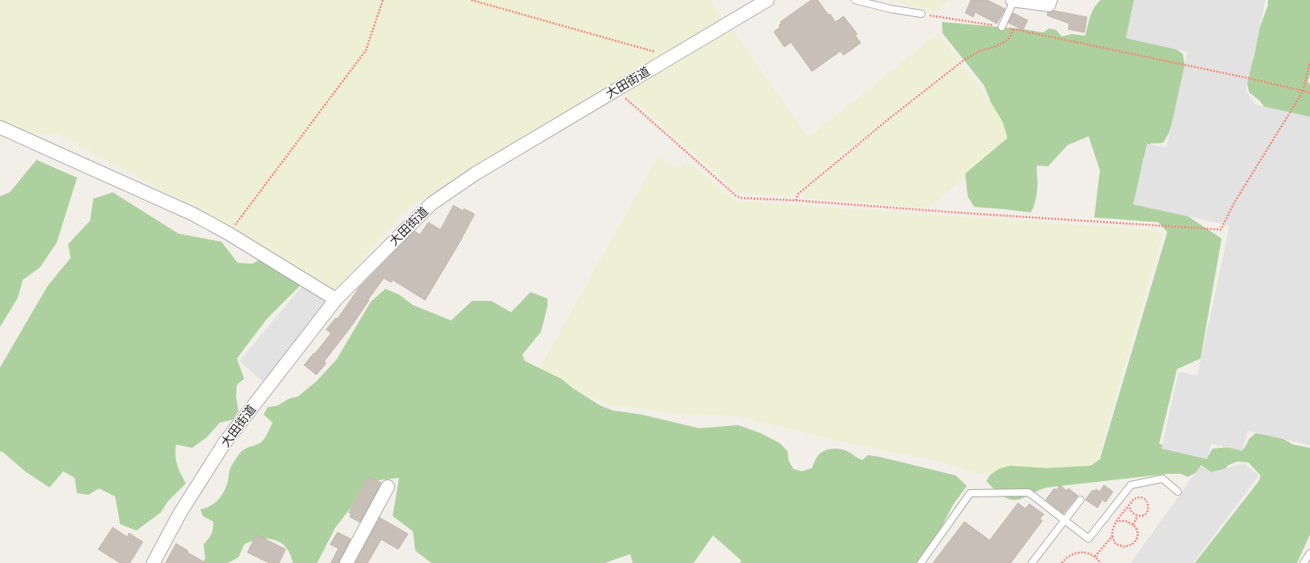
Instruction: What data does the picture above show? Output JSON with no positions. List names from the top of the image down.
{
  "streets": {
    "street": ["大田街道"]
  }
}
